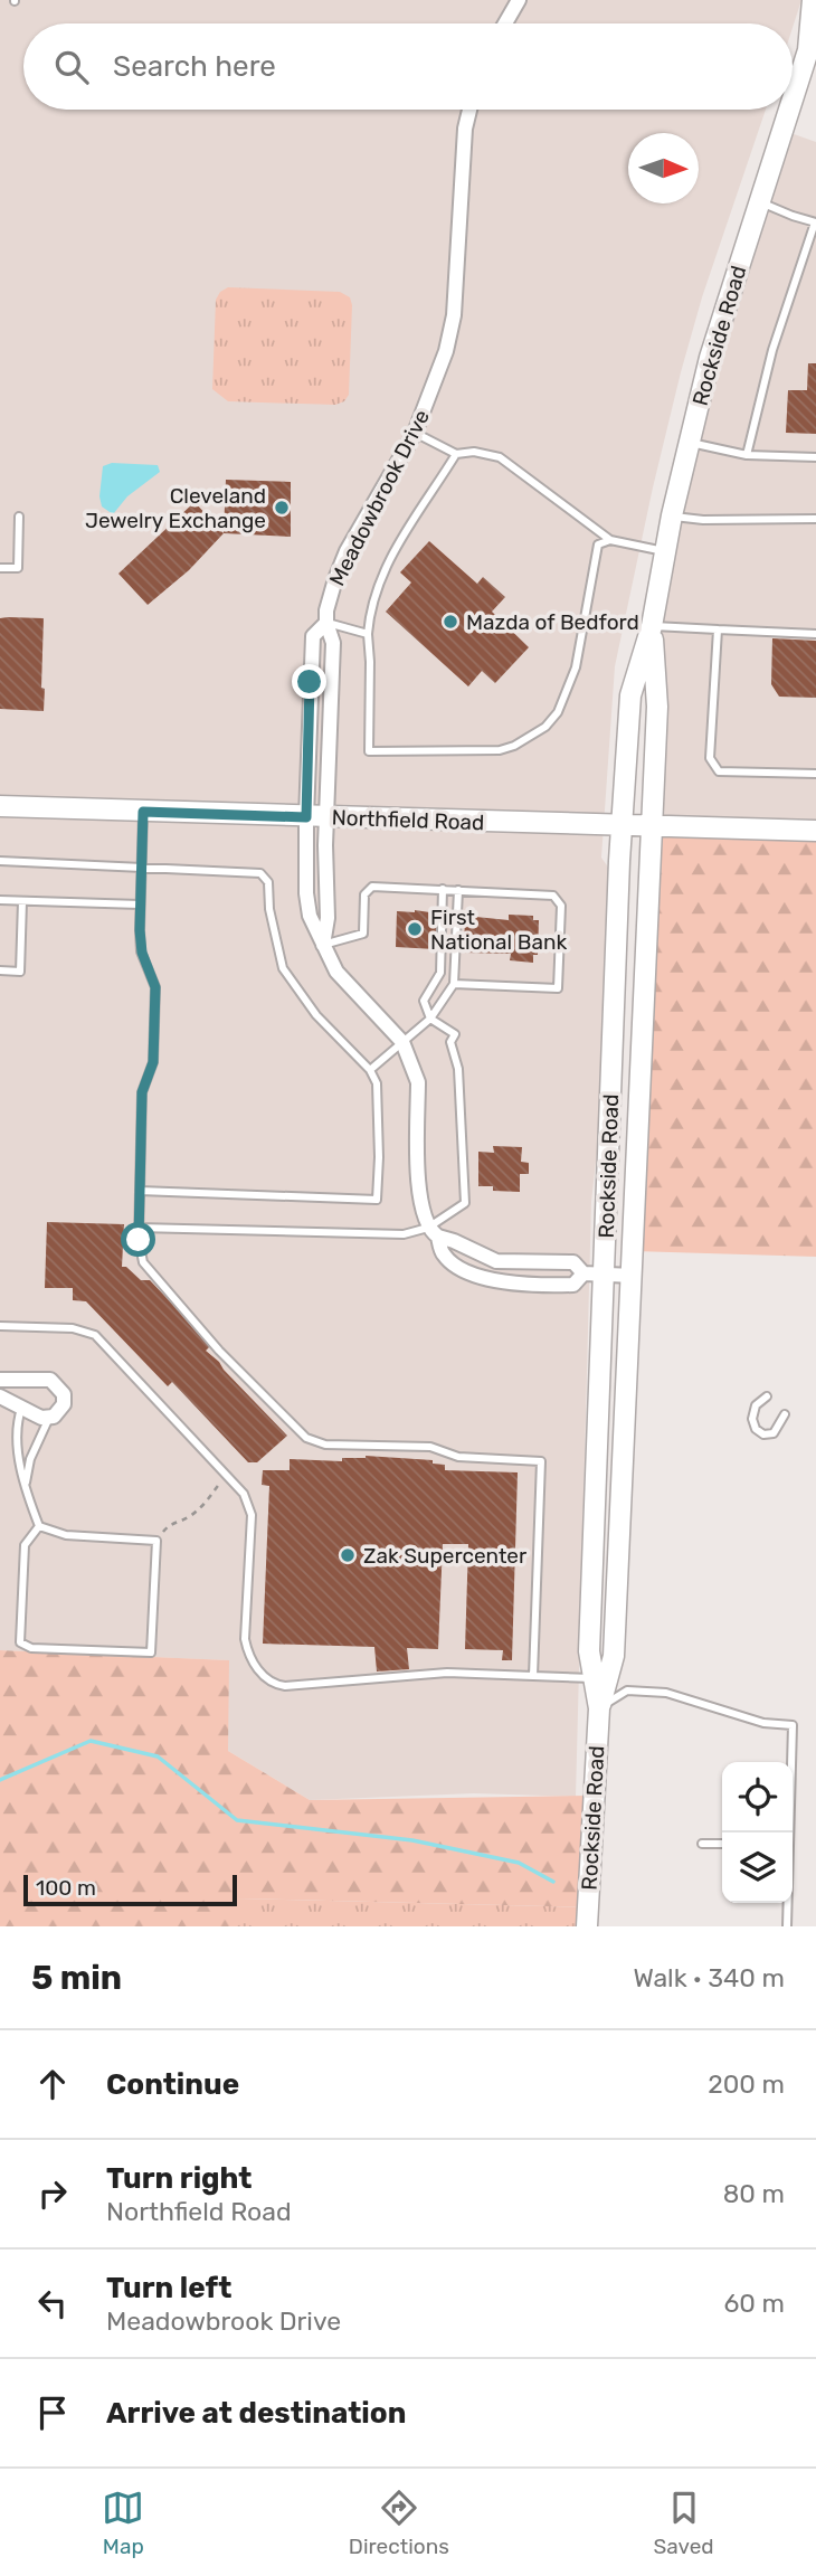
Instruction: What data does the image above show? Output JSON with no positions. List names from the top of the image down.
{
  "streets": {
    "main road": ["Rockside Road", "Northfield Road"],
    "street": ["Meadowbrook Drive"]
  },
  "crossings": [
    ["Rockside Road", "Northfield Road"],
    ["Meadowbrook Drive", "Northfield Road"]
  ],
  "places": [
    "Cleveland Jewelry Exchange",
    "Mazda of Bedford",
    "First National Bank",
    "Zak Supercenter"
  ],
  "scale_bar": "100 m",
  "north": "right",
  "page": {
    "search": "Search here",
    "scale": "100 m",
    "heading": ["5 min", "Walk · 340 m"],
    "list": [
      ["Continue", "200 m"],
      ["Turn right", "Northfield Road", "80 m"],
      ["Turn left", "Meadowbrook Drive", "60 m"],
      "Arrive at destination"
    ],
    "nav": ["Map", "Directions", "Saved"]
  }
}
